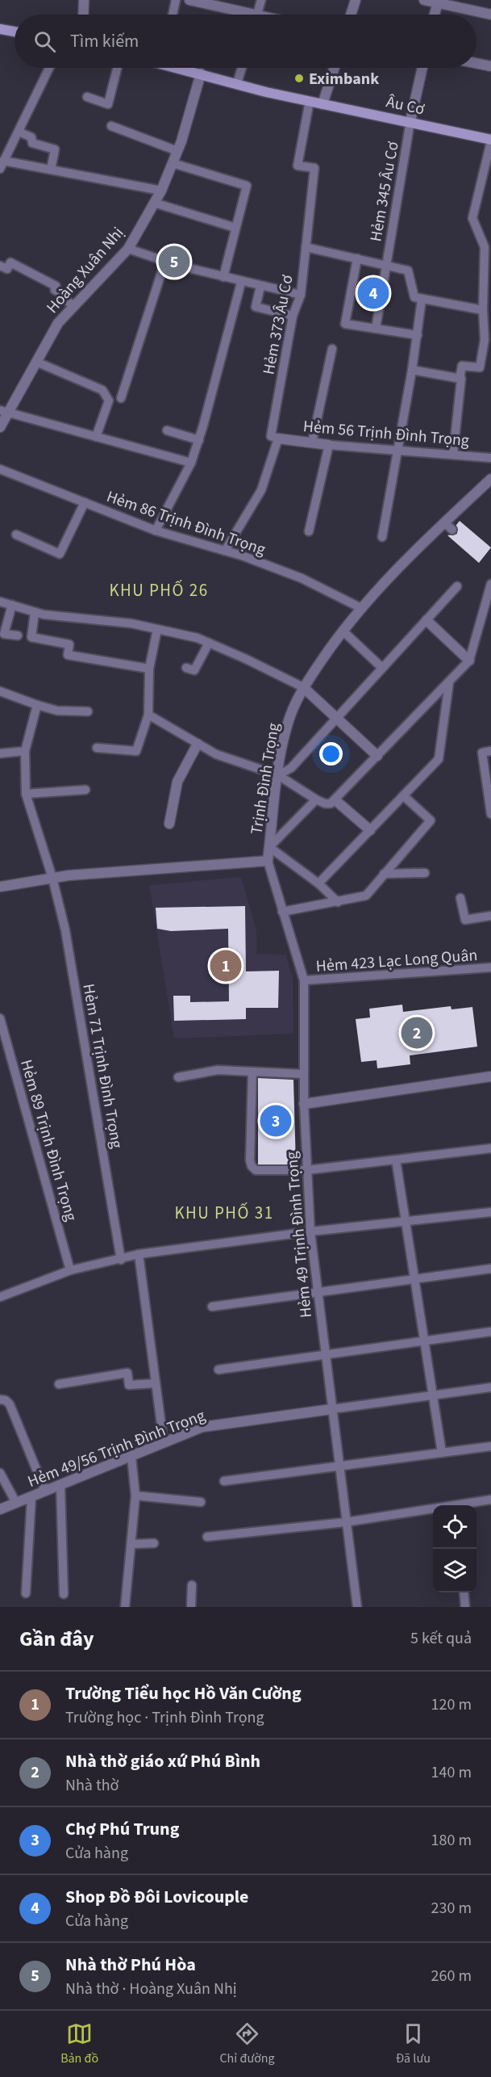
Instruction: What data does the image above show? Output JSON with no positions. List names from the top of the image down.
{
  "streets": {
    "main road": ["Âu Cơ"],
    "street": [
      "Hoàng Xuân Nhị",
      "Hẻm 56 Trịnh Đình Trọng",
      "Trịnh Đình Trọng",
      "Hẻm 49/56 Trịnh Đình Trọng"
    ],
    "lane": [
      "Hẻm 345 Âu Cơ",
      "Hẻm 373 Âu Cơ",
      "Hẻm 86 Trịnh Đình Trọng",
      "Hẻm 423 Lạc Long Quân",
      "Hẻm 71 Trịnh Đình Trọng",
      "Hẻm 89 Trịnh Đình Trọng",
      "Hẻm 49 Trịnh Đình Trọng"
    ]
  },
  "crossings": [
    ["Âu Cơ", "Hẻm 345 Âu Cơ"],
    ["Âu Cơ", "Hoàng Xuân Nhị"],
    ["Âu Cơ", "Hẻm 373 Âu Cơ"],
    ["Hẻm 373 Âu Cơ", "Hẻm 56 Trịnh Đình Trọng"],
    ["Hẻm 86 Trịnh Đình Trọng", "Trịnh Đình Trọng"],
    ["Trịnh Đình Trọng", "Hẻm 49 Trịnh Đình Trọng"],
    ["Hẻm 423 Lạc Long Quân", "Hẻm 49 Trịnh Đình Trọng"],
    ["Hẻm 49 Trịnh Đình Trọng", "Hẻm 49/56 Trịnh Đình Trọng"]
  ],
  "districts": ["KHU PHỐ 26", "KHU PHỐ 31"],
  "places": ["Eximbank"],
  "page": {
    "search": "Tìm kiếm",
    "pins": [
      "5",
      "4",
      "1",
      "2",
      "3"
    ],
    "heading": ["Gần đây", "5 kết quả"],
    "list": [
      {
        "mark": "1",
        "name": "Trường Tiểu học Hồ Văn Cường",
        "note": "Trường học · Trịnh Đình Trọng",
        "value": "120 m"
      },
      {
        "mark": "2",
        "name": "Nhà thờ giáo xứ Phú Bình",
        "note": "Nhà thờ",
        "value": "140 m"
      },
      {
        "mark": "3",
        "name": "Chợ Phú Trung",
        "note": "Cửa hàng",
        "value": "180 m"
      },
      {
        "mark": "4",
        "name": "Shop Đồ Đôi Lovicouple",
        "note": "Cửa hàng",
        "value": "230 m"
      },
      {
        "mark": "5",
        "name": "Nhà thờ Phú Hòa",
        "note": "Nhà thờ · Hoàng Xuân Nhị",
        "value": "260 m"
      }
    ],
    "nav": ["Bản đồ", "Chỉ đường", "Đã lưu"]
  }
}
